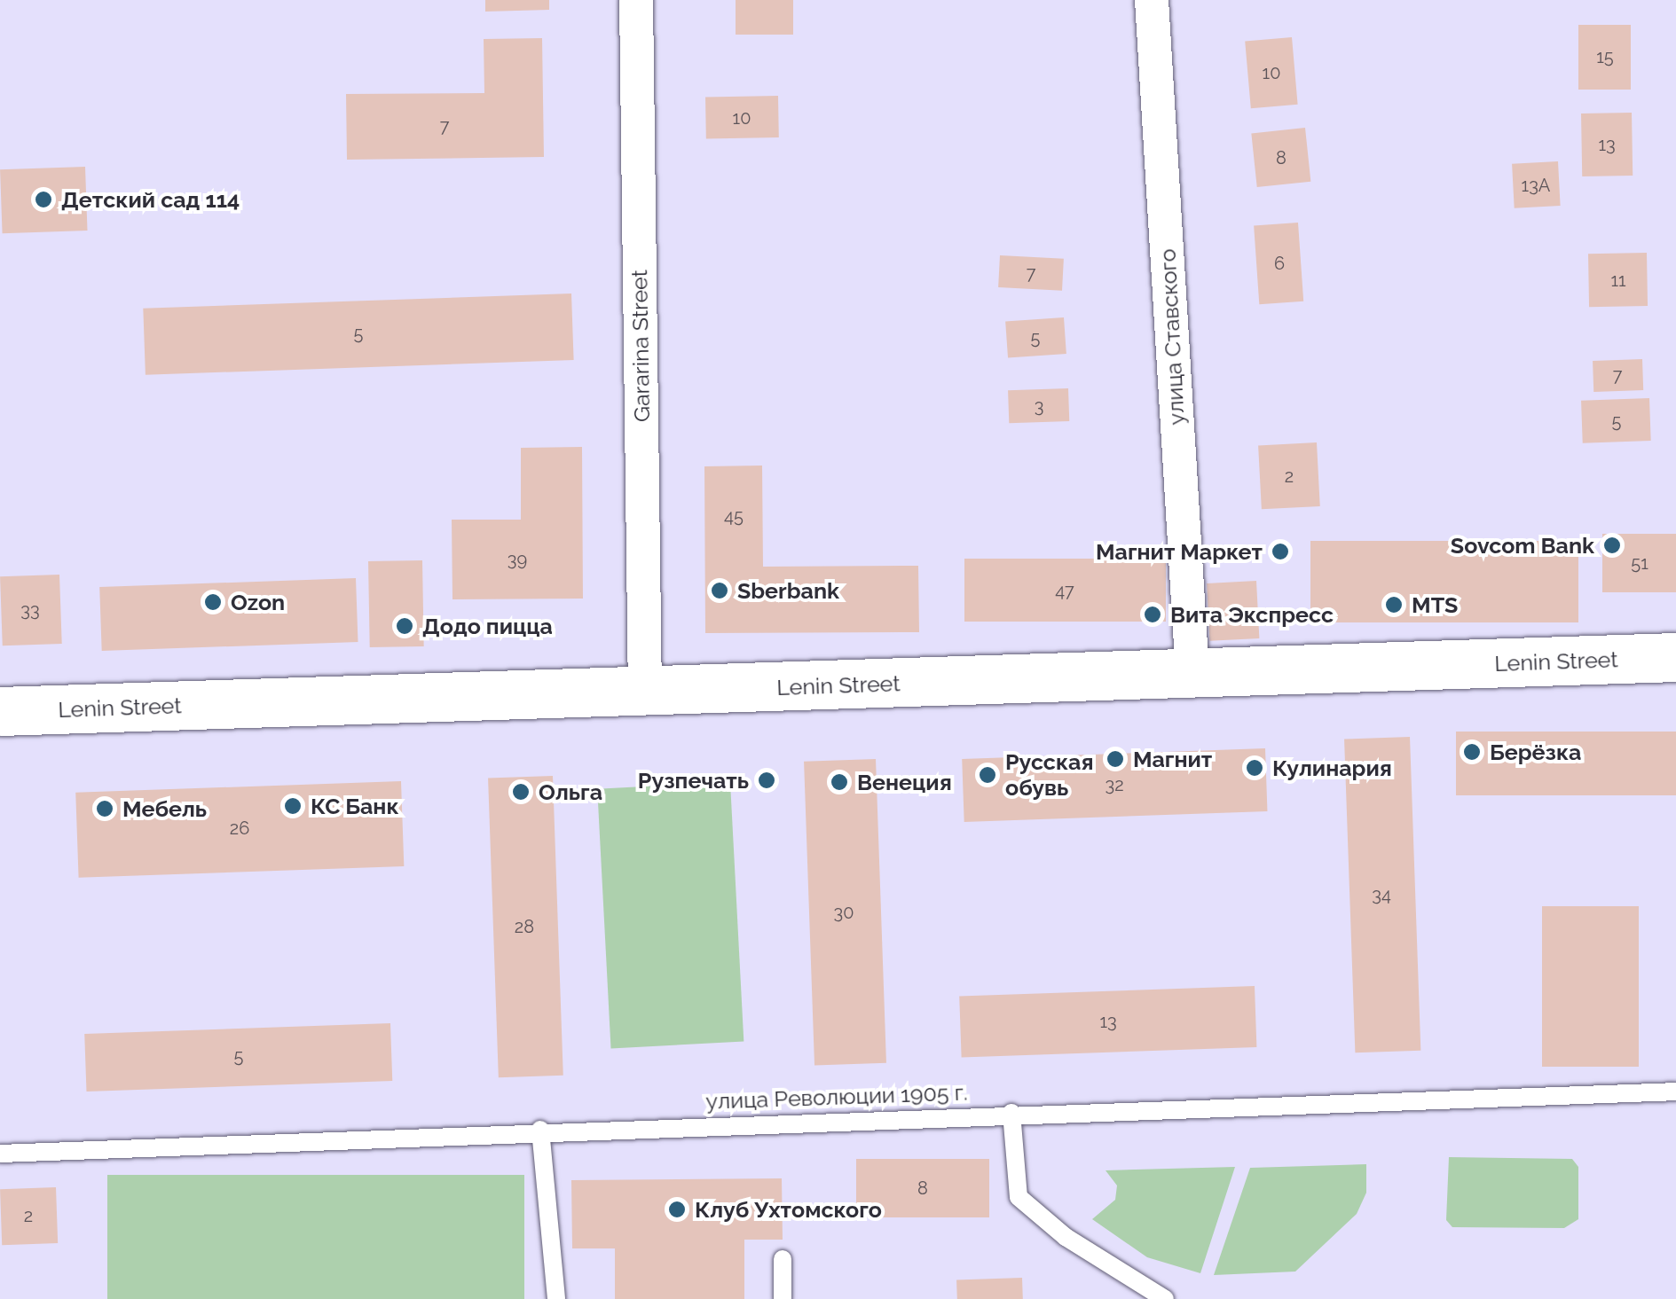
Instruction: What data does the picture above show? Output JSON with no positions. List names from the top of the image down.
{
  "streets": {
    "street": ["улица Ставского", "Gararina Street", "Lenin Street"],
    "lane": ["улица Революции 1905 г."]
  },
  "crossings": [
    ["улица Ставского", "Lenin Street"],
    ["Gararina Street", "Lenin Street"]
  ],
  "places": [
    "Детский сад 114",
    "Sovcom Bank",
    "Магнит Маркет",
    "Sberbank",
    "Ozon",
    "MTS",
    "Вита Экспресс",
    "Додо пицца",
    "Берёзка",
    "Магнит",
    "Кулинария",
    "Русская обувь",
    "Рузпечать",
    "Венеция",
    "Ольга",
    "КС Банк",
    "Мебель",
    "Клуб Ухтомского"
  ],
  "house_numbers": [
    "15",
    "10",
    "10",
    "7",
    "13",
    "8",
    "13А",
    "6",
    "7",
    "11",
    "5",
    "5",
    "7",
    "3",
    "5",
    "2",
    "45",
    "39",
    "51",
    "47",
    "33",
    "32",
    "26",
    "34",
    "30",
    "28",
    "13",
    "5",
    "8",
    "2"
  ]
}
